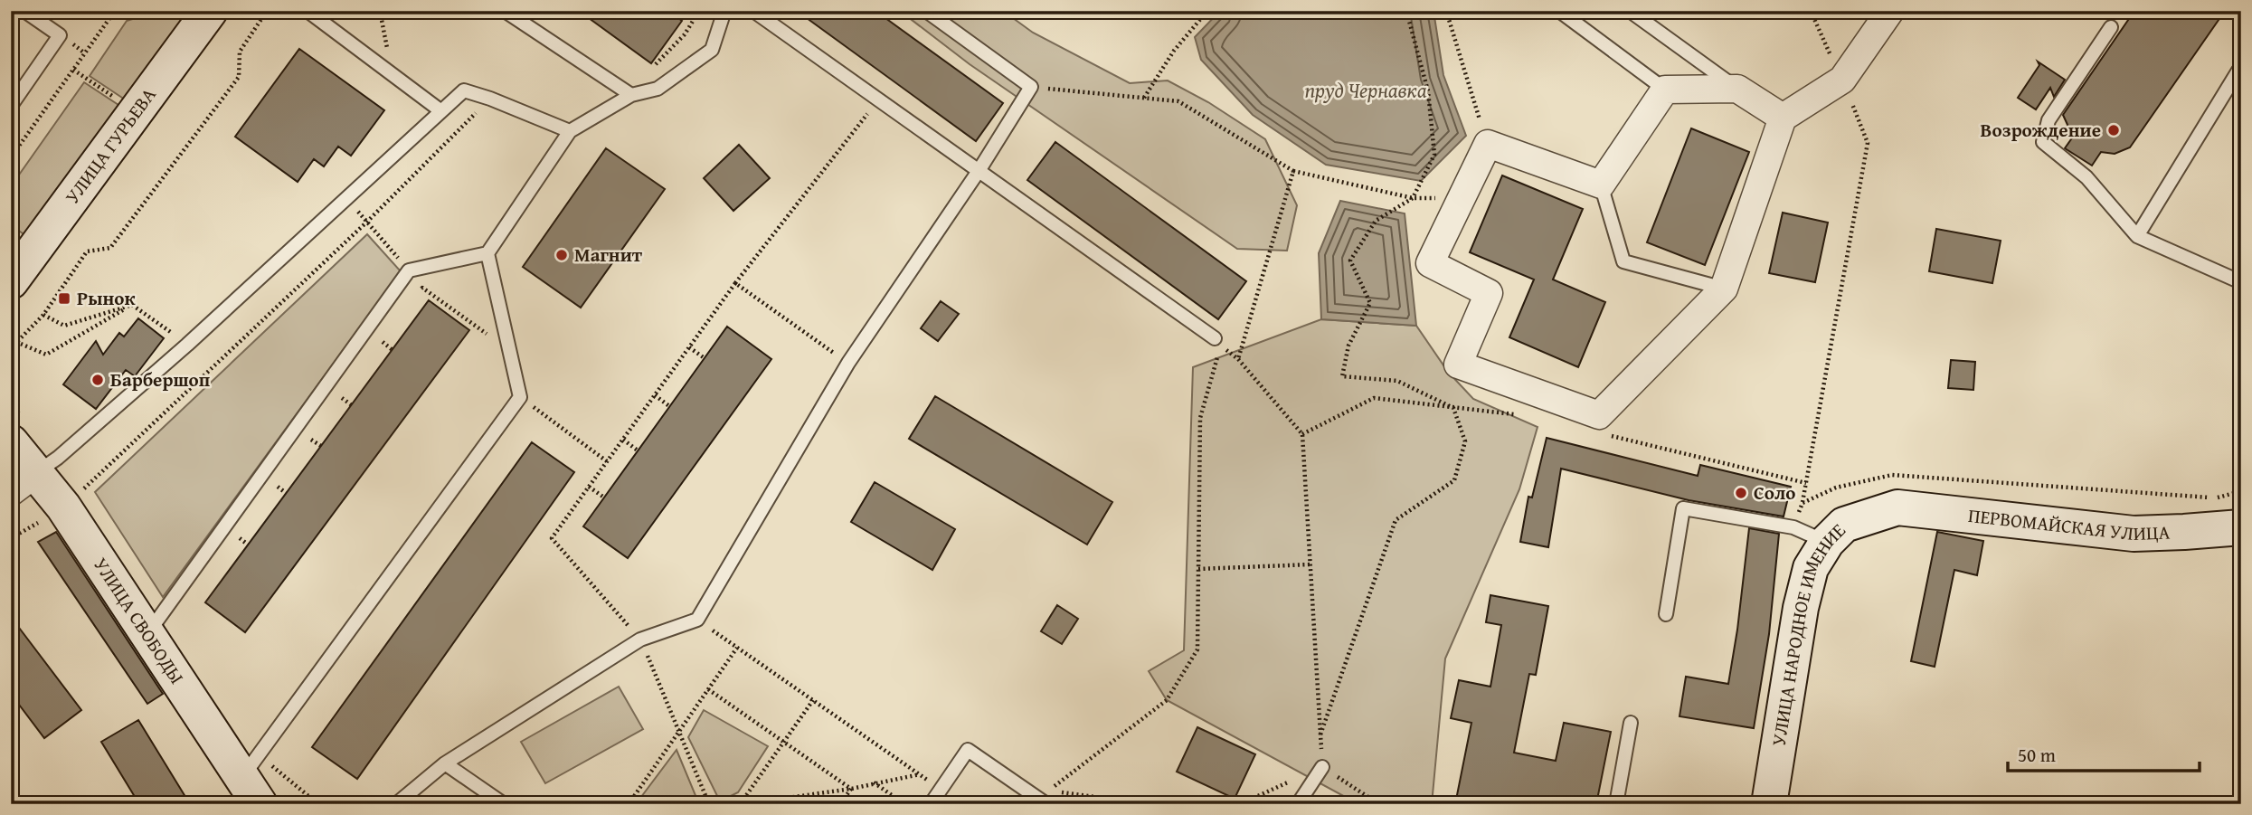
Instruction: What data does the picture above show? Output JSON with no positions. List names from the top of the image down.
{
  "streets": {
    "street": [
      "УЛИЦА ГУРЬЕВА",
      "ПЕРВОМАЙСКАЯ УЛИЦА",
      "УЛИЦА СВОБОДЫ",
      "УЛИЦА НАРОДНОЕ ИМЕНИЕ"
    ]
  },
  "crossings": [
    ["ПЕРВОМАЙСКАЯ УЛИЦА", "УЛИЦА НАРОДНОЕ ИМЕНИЕ"]
  ],
  "water": ["пруд Чернавка"],
  "places": {
    "other": [
      "Возрождение",
      "Магнит",
      "Барбершоп",
      "Соло"
    ],
    "transit": ["Рынок"]
  },
  "scale_bar": "50 m"
}
